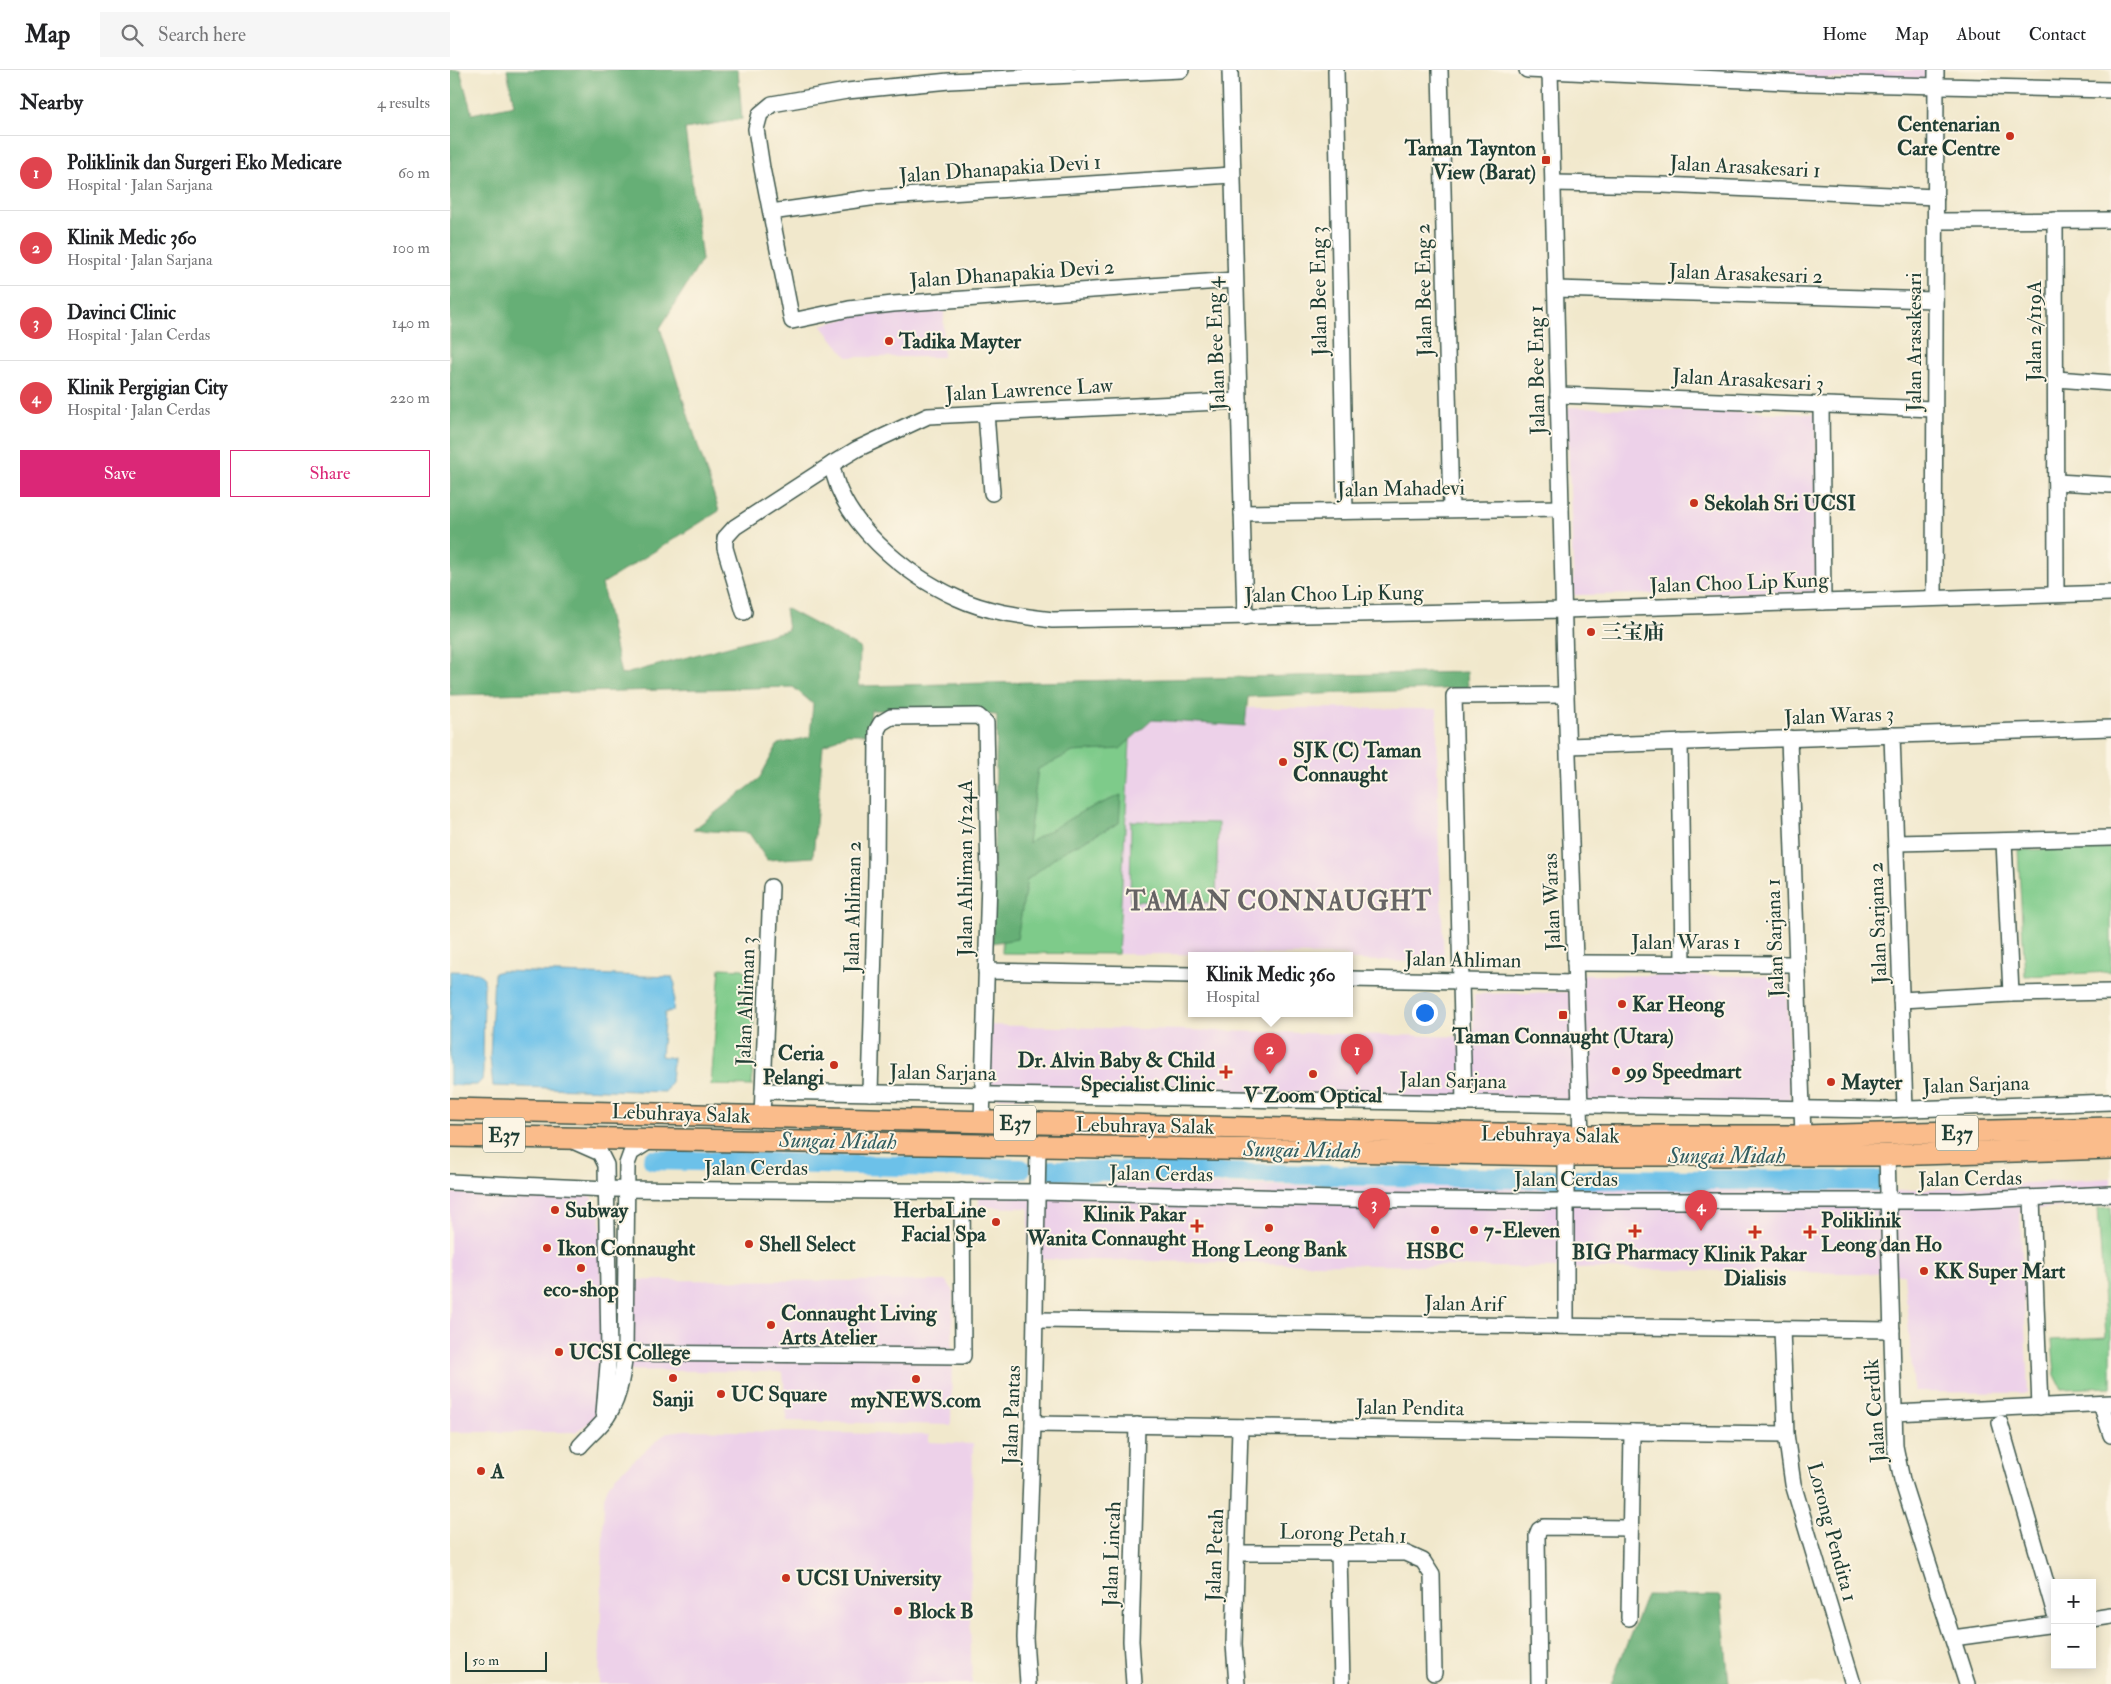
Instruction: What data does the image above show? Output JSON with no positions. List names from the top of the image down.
{
  "streets": {
    "highway": ["Lebuhraya Salak", "E37"],
    "street": [
      "Jalan Arasakesari 1",
      "Jalan Dhanapakia Devi 1",
      "Jalan Dhanapakia Devi 2",
      "Jalan Arasakesari 2",
      "Jalan Bee Eng 2",
      "Jalan Bee Eng 3",
      "Jalan 2/119A",
      "Jalan Arasakesari",
      "Jalan Bee Eng 4",
      "Jalan Bee Eng 1",
      "Jalan Arasakesari 3",
      "Jalan Lawrence Law",
      "Jalan Mahadevi",
      "Jalan Choo Lip Kung",
      "Jalan Waras 3",
      "Jalan Ahliman 1/124A",
      "Jalan Waras",
      "Jalan Ahliman 2",
      "Jalan Sarjana 2",
      "Jalan Sarjana 1",
      "Jalan Waras 1",
      "Jalan Ahliman",
      "Jalan Ahliman 3",
      "Jalan Sarjana",
      "Jalan Cerdas",
      "Jalan Arif",
      "Jalan Pendita",
      "Jalan Cerdik",
      "Jalan Pantas",
      "Lorong Pendita 1",
      "Lorong Petah 1",
      "Jalan Lincah",
      "Jalan Petah"
    ]
  },
  "crossings": [
    ["Jalan Arasakesari 1", "Jalan Arasakesari"],
    ["Jalan Arasakesari 1", "Jalan Bee Eng 1"],
    ["Jalan Dhanapakia Devi 1", "Jalan Dhanapakia Devi 2"],
    ["Jalan Dhanapakia Devi 1", "Jalan Bee Eng 4"],
    ["Jalan Dhanapakia Devi 2", "Jalan Bee Eng 4"],
    ["Jalan Arasakesari 2", "Jalan Arasakesari"],
    ["Jalan Arasakesari 2", "Jalan Bee Eng 1"],
    ["Jalan Bee Eng 2", "Jalan Mahadevi"],
    ["Jalan Bee Eng 3", "Jalan Mahadevi"],
    ["Jalan 2/119A", "Jalan Choo Lip Kung"],
    ["Jalan Arasakesari", "Jalan Arasakesari 3"],
    ["Jalan Arasakesari", "Jalan Choo Lip Kung"],
    ["Jalan Bee Eng 4", "Jalan Lawrence Law"],
    ["Jalan Bee Eng 4", "Jalan Mahadevi"],
    ["Jalan Bee Eng 4", "Jalan Choo Lip Kung"],
    ["Jalan Bee Eng 1", "Jalan Arasakesari 3"],
    ["Jalan Bee Eng 1", "Jalan Mahadevi"],
    ["Jalan Bee Eng 1", "Jalan Choo Lip Kung"],
    ["Jalan Bee Eng 1", "Jalan Waras"],
    ["Jalan Lawrence Law", "Jalan Choo Lip Kung"],
    ["Jalan Waras 3", "Jalan Waras"],
    ["Jalan Waras 3", "Jalan Sarjana 2"],
    ["Jalan Waras 3", "Jalan Sarjana 1"],
    ["Jalan Ahliman 1/124A", "Jalan Ahliman 2"],
    ["Jalan Ahliman 1/124A", "Jalan Sarjana"],
    ["Jalan Ahliman 1/124A", "Lebuhraya Salak"],
    ["Jalan Waras", "Jalan Waras 1"],
    ["Jalan Waras", "Jalan Ahliman"],
    ["Jalan Waras", "Jalan Sarjana"],
    ["Jalan Waras", "Lebuhraya Salak"],
    ["Jalan Ahliman 2", "Jalan Sarjana"],
    ["Jalan Sarjana 2", "Jalan Sarjana"],
    ["Jalan Sarjana 1", "Jalan Waras 1"],
    ["Jalan Sarjana 1", "Jalan Sarjana"],
    ["Jalan Sarjana 1", "Lebuhraya Salak"],
    ["Jalan Ahliman 3", "Jalan Sarjana"],
    ["Jalan Ahliman 3", "Lebuhraya Salak"],
    ["Lebuhraya Salak", "Jalan Cerdik"],
    ["Lebuhraya Salak", "Jalan Pantas"],
    ["Jalan Cerdas", "Jalan Cerdik"],
    ["Jalan Cerdas", "Jalan Pantas"],
    ["Jalan Arif", "Jalan Cerdik"],
    ["Jalan Arif", "Jalan Pantas"],
    ["Jalan Arif", "Lorong Pendita 1"],
    ["Jalan Pendita", "Jalan Pantas"],
    ["Jalan Pendita", "Lorong Pendita 1"],
    ["Jalan Pendita", "Jalan Lincah"],
    ["Jalan Pendita", "Jalan Petah"],
    ["Lorong Petah 1", "Jalan Petah"]
  ],
  "districts": ["TAMAN CONNAUGHT"],
  "water": ["Sungai Midah"],
  "places": {
    "other": [
      "Centenarian Care Centre",
      "Tadika Mayter",
      "Sekolah Sri UCSI",
      "三宝庙",
      "SJK (C) Taman Connaught",
      "Kar Heong",
      "Ceria Pelangi",
      "99 Speedmart",
      "V Zoom Optical",
      "Mayter",
      "Subway",
      "HerbaLine Facial Spa",
      "Hong Leong Bank",
      "HSBC",
      "7-Eleven",
      "Shell Select",
      "Ikon Connaught",
      "eco-shop",
      "KK Super Mart",
      "Connaught Living Arts Atelier",
      "UCSI College",
      "Sanji",
      "myNEWS.com",
      "UC Square",
      "A",
      "UCSI University",
      "Block B"
    ],
    "transit": ["Taman Taynton View (Barat)", "Taman Connaught (Utara)"],
    "health": [
      "Dr. Alvin Baby & Child Specialist Clinic",
      "Klinik Pakar Wanita Connaught",
      "BIG Pharmacy",
      "Klinik Pakar Dialisis",
      "Poliklinik Leong dan Ho"
    ]
  },
  "scale_bar": "50 m",
  "page": {
    "header": "Map",
    "search": "Search here",
    "nav": [
      "Home",
      "Map",
      "About",
      "Contact"
    ],
    "heading": ["Nearby", "4 results"],
    "list": [
      {
        "mark": "1",
        "name": "Poliklinik dan Surgeri Eko Medicare",
        "note": "Hospital · Jalan Sarjana",
        "value": "60 m"
      },
      {
        "mark": "2",
        "name": "Klinik Medic 360",
        "note": "Hospital · Jalan Sarjana",
        "value": "100 m"
      },
      {
        "mark": "3",
        "name": "Davinci Clinic",
        "note": "Hospital · Jalan Cerdas",
        "value": "140 m"
      },
      {
        "mark": "4",
        "name": "Klinik Pergigian City",
        "note": "Hospital · Jalan Cerdas",
        "value": "220 m"
      }
    ],
    "buttons": ["Save", "Share"],
    "popup": ["Klinik Medic 360", "Hospital"],
    "pins": [
      "2",
      "1",
      "3",
      "4"
    ],
    "map_buttons": ["+", "−"],
    "scale": "50 m"
  }
}
